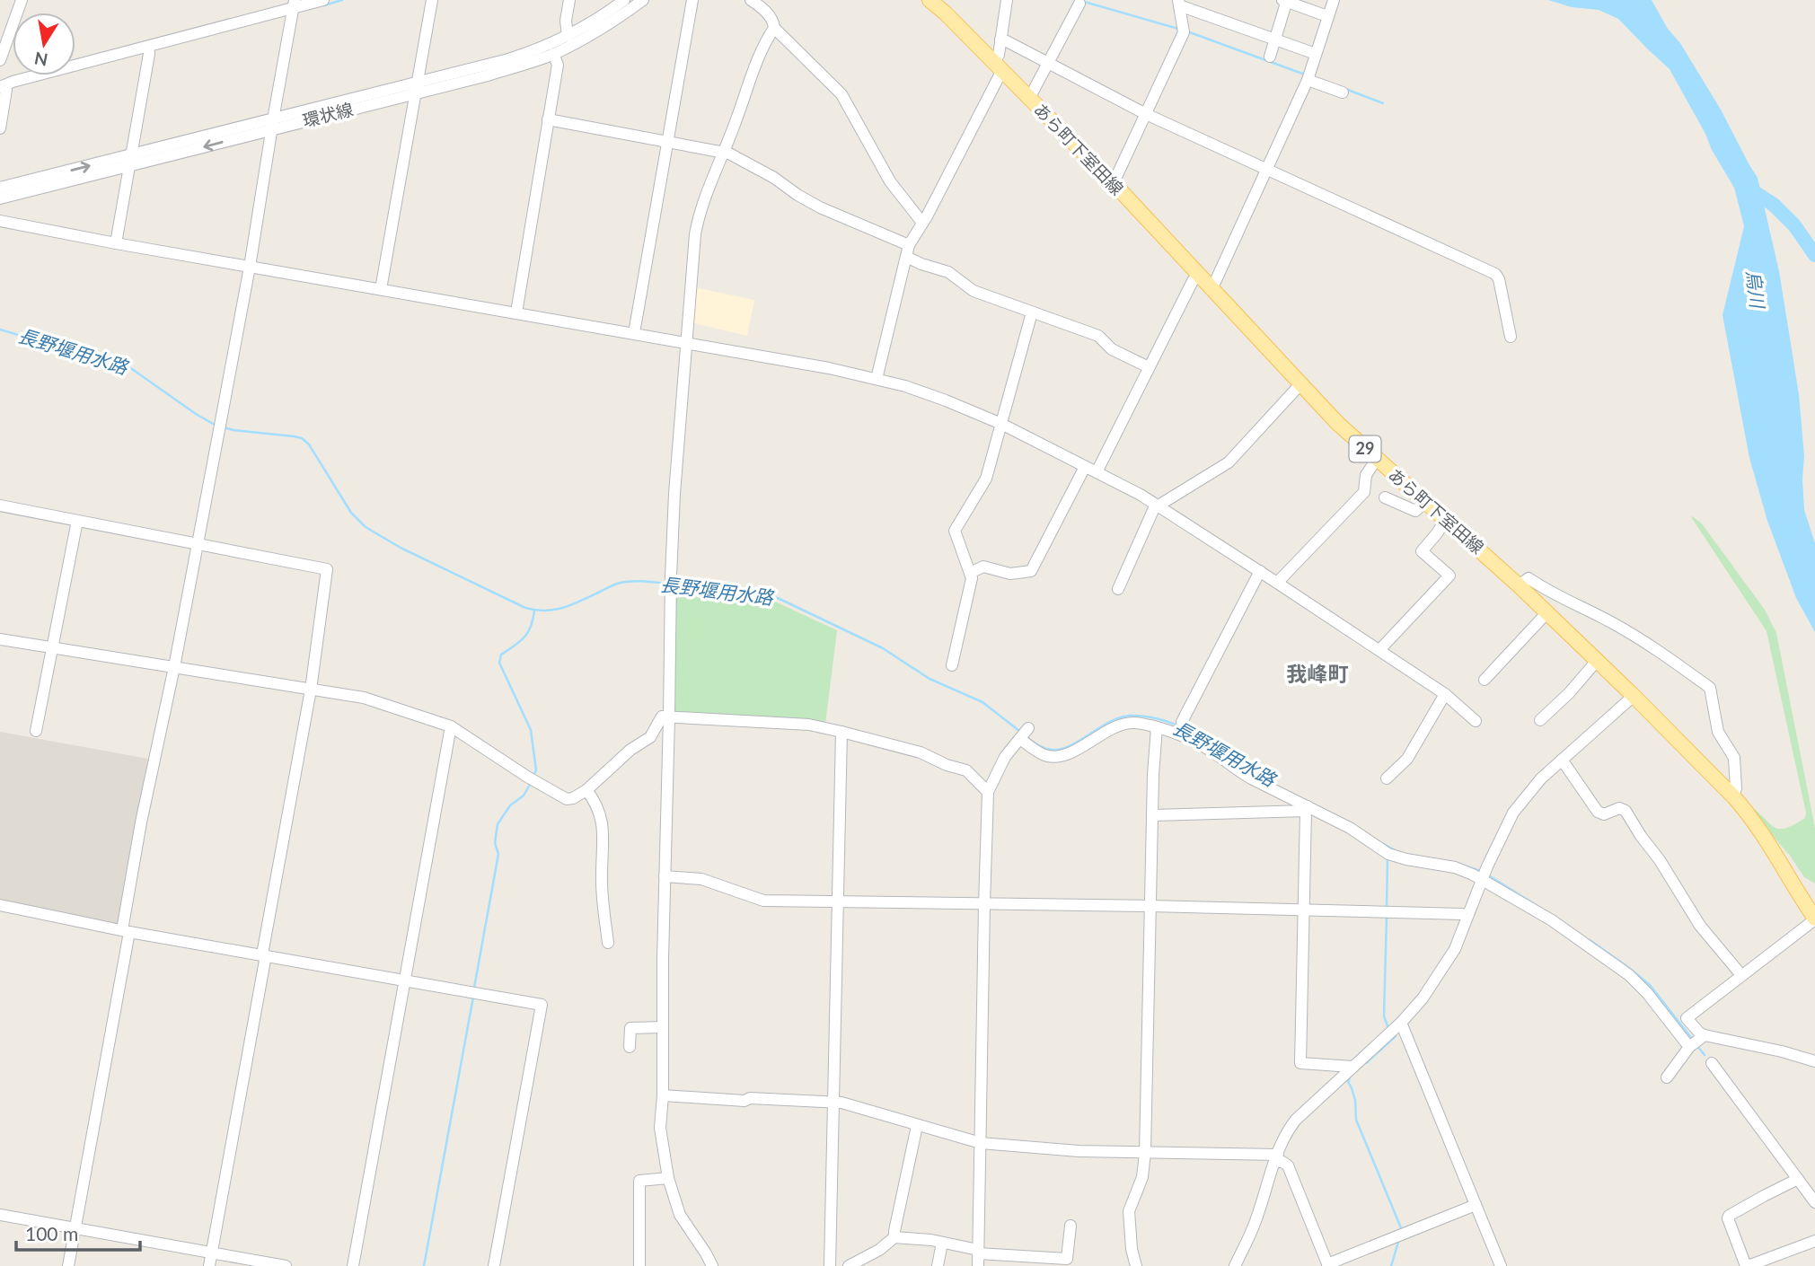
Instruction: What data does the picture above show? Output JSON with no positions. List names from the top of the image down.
{
  "streets": {
    "main road": ["あら町下室田線", "29"],
    "street": ["環状線"]
  },
  "districts": ["我峰町"],
  "water": ["烏川", "長野堰用水路"],
  "scale_bar": "100 m",
  "north": "bottom"
}
